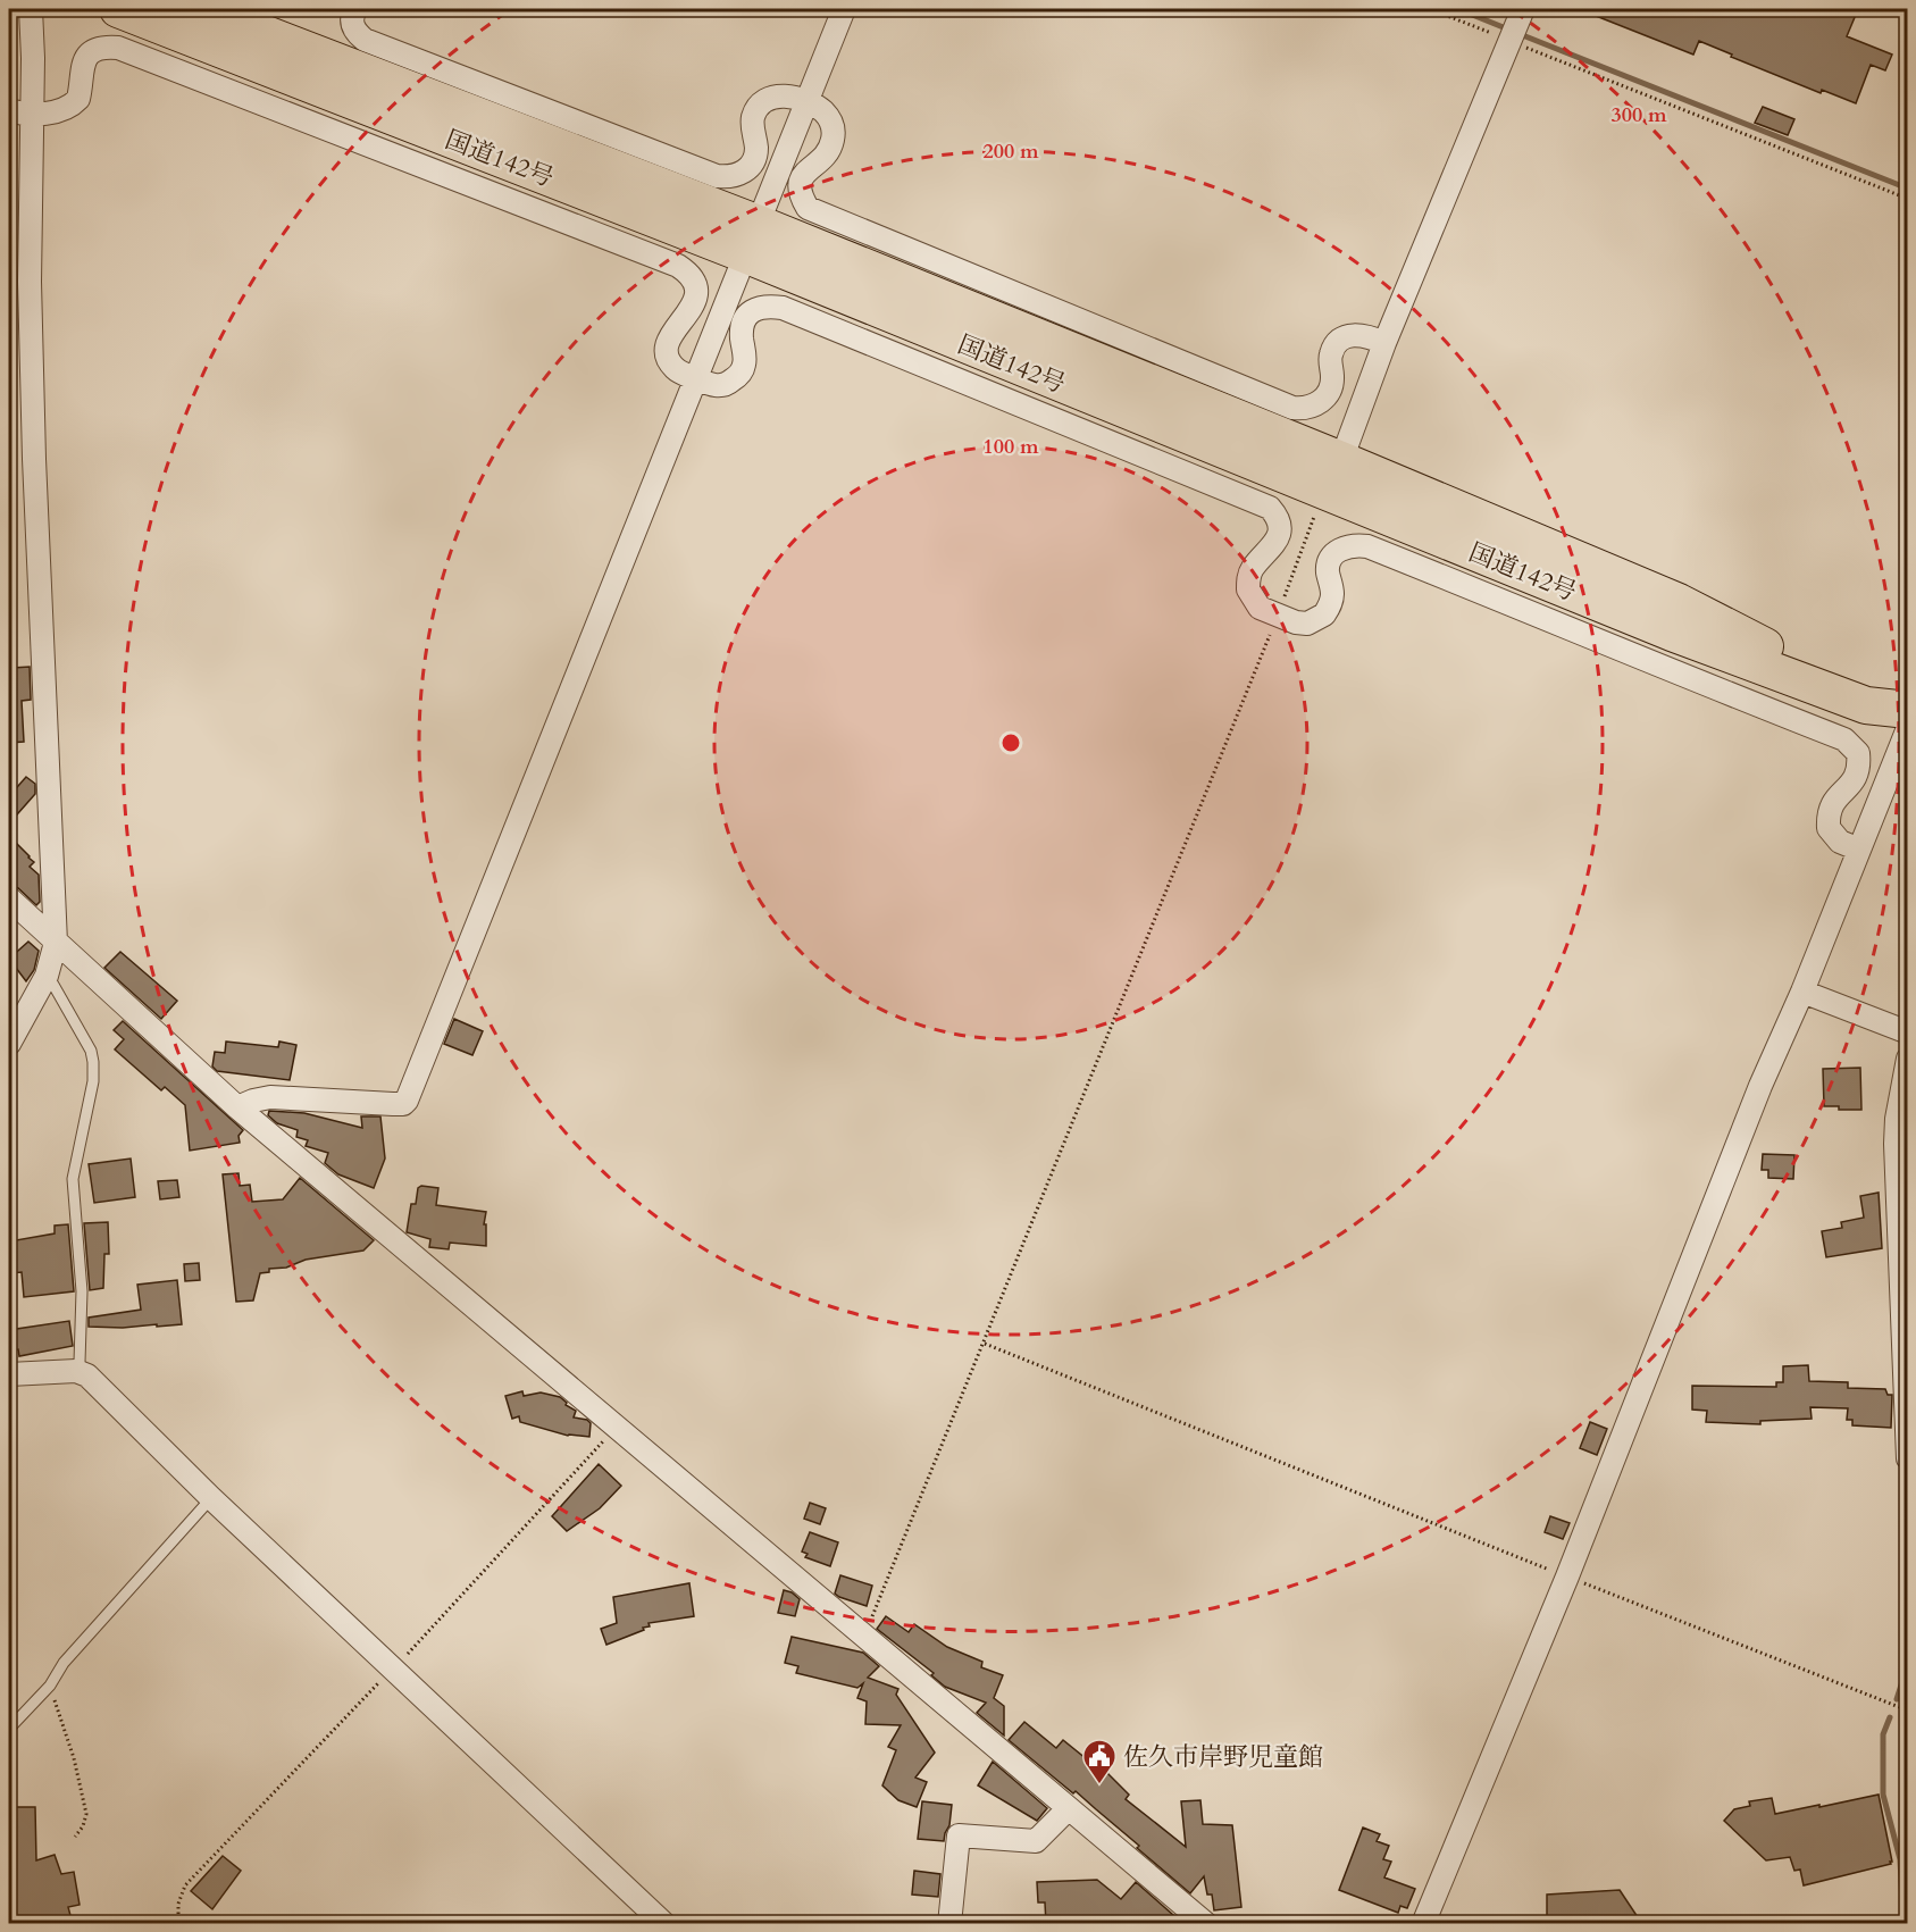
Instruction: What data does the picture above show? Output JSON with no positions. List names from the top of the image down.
{
  "streets": {
    "highway": ["国道142号"]
  },
  "places": {
    "public building": ["佐久市岸野児童館"]
  },
  "rings": ["300 m", "200 m", "100 m"]
}
